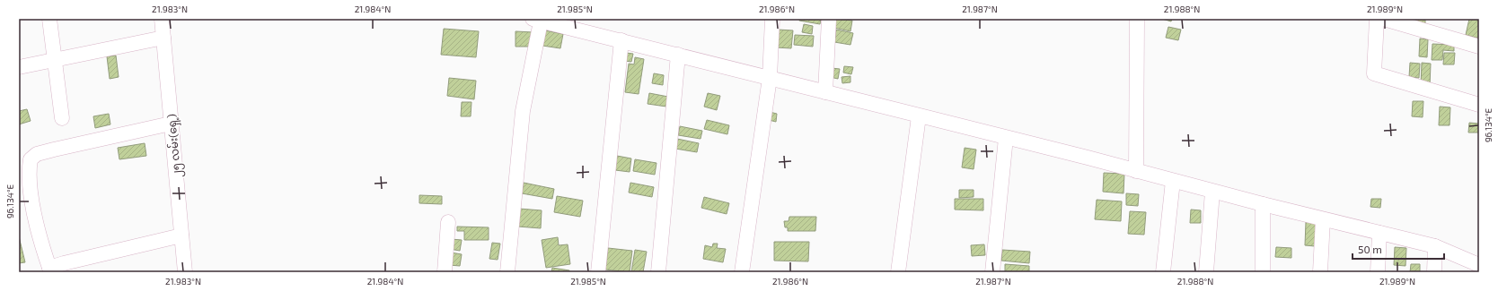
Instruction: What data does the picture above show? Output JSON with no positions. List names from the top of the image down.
{
  "streets": {
    "street": ["၂၅ လမ်း(ရှေ့)"]
  },
  "scale_bar": "50 m",
  "coordinates": [
    "21.983°N",
    "21.984°N",
    "21.985°N",
    "21.986°N",
    "21.987°N",
    "21.988°N",
    "21.989°N",
    "96.134°E"
  ]
}
